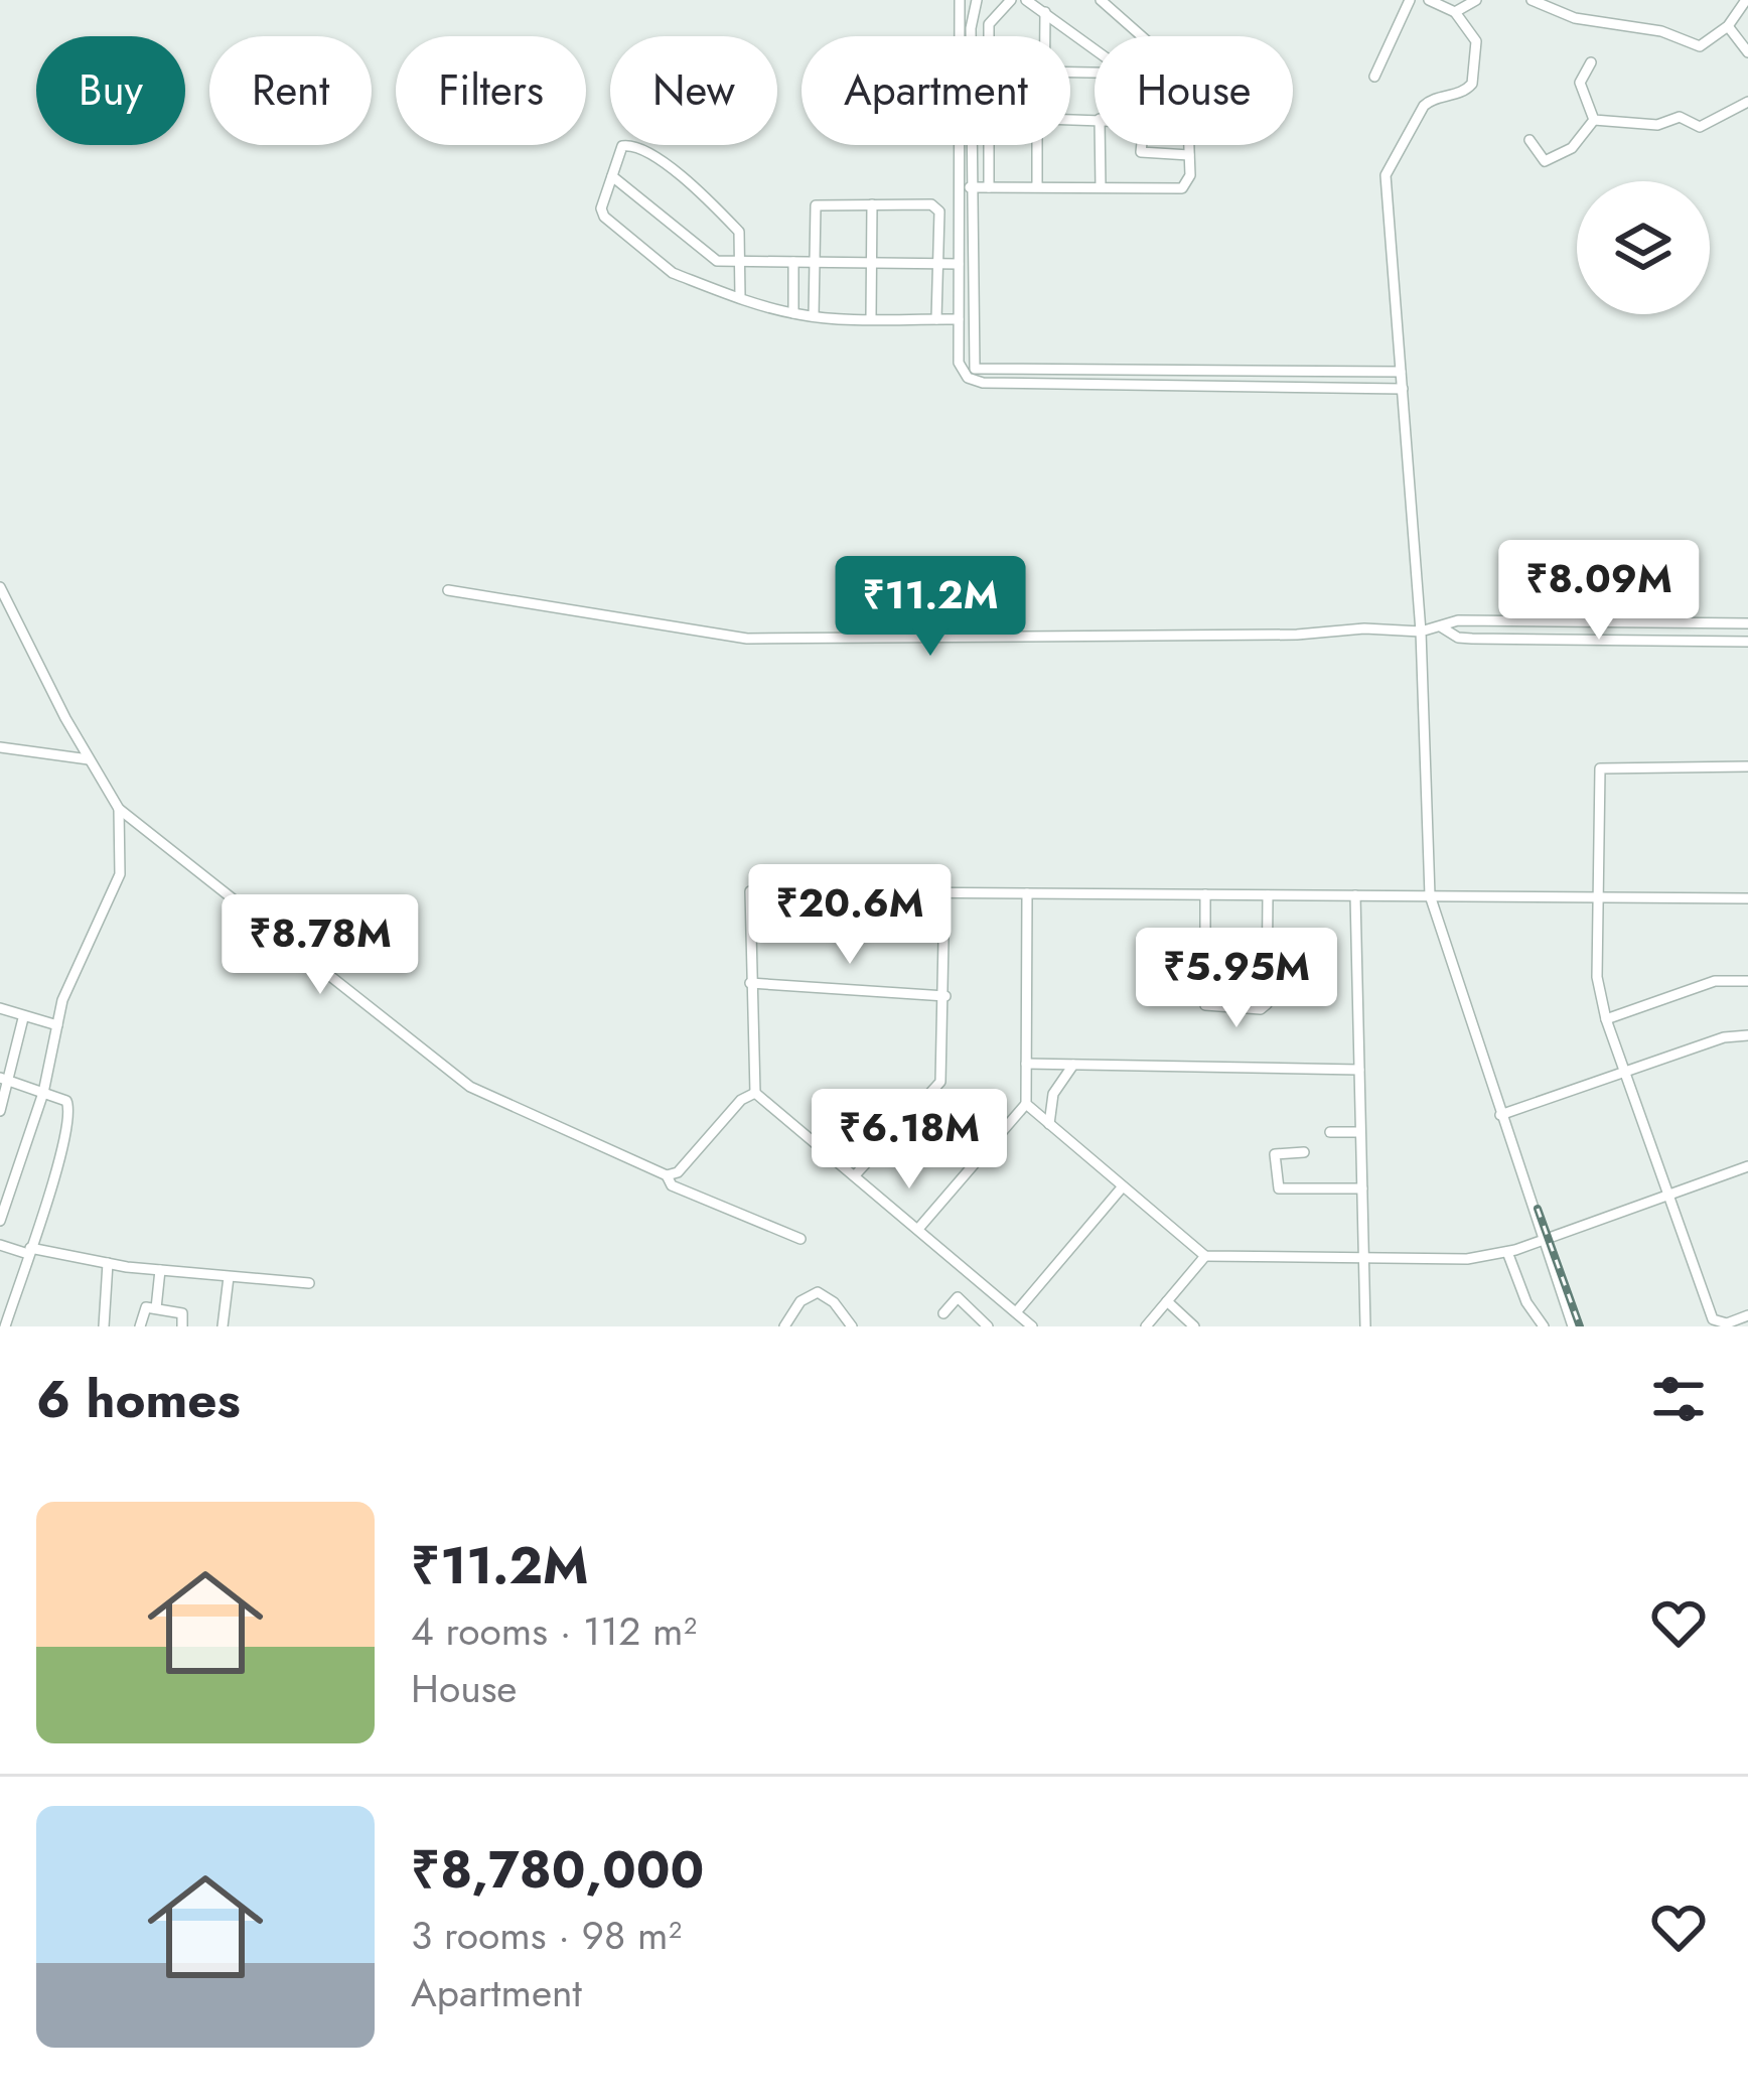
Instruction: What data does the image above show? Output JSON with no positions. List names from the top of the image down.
{
  "page": {
    "chip": [
      "Buy",
      "Rent",
      "Filters",
      "New",
      "Apartment",
      "House"
    ],
    "price": [
      "₹8.09M",
      "₹11.2M",
      "₹20.6M",
      "₹8.78M",
      "₹5.95M",
      "₹6.18M"
    ],
    "heading": "6 homes",
    "list": [
      {
        "name": "₹11.2M",
        "note": "4 rooms · 112 m² · House"
      },
      {
        "name": "₹8,780,000",
        "note": "3 rooms · 98 m² · Apartment"
      }
    ]
  }
}
